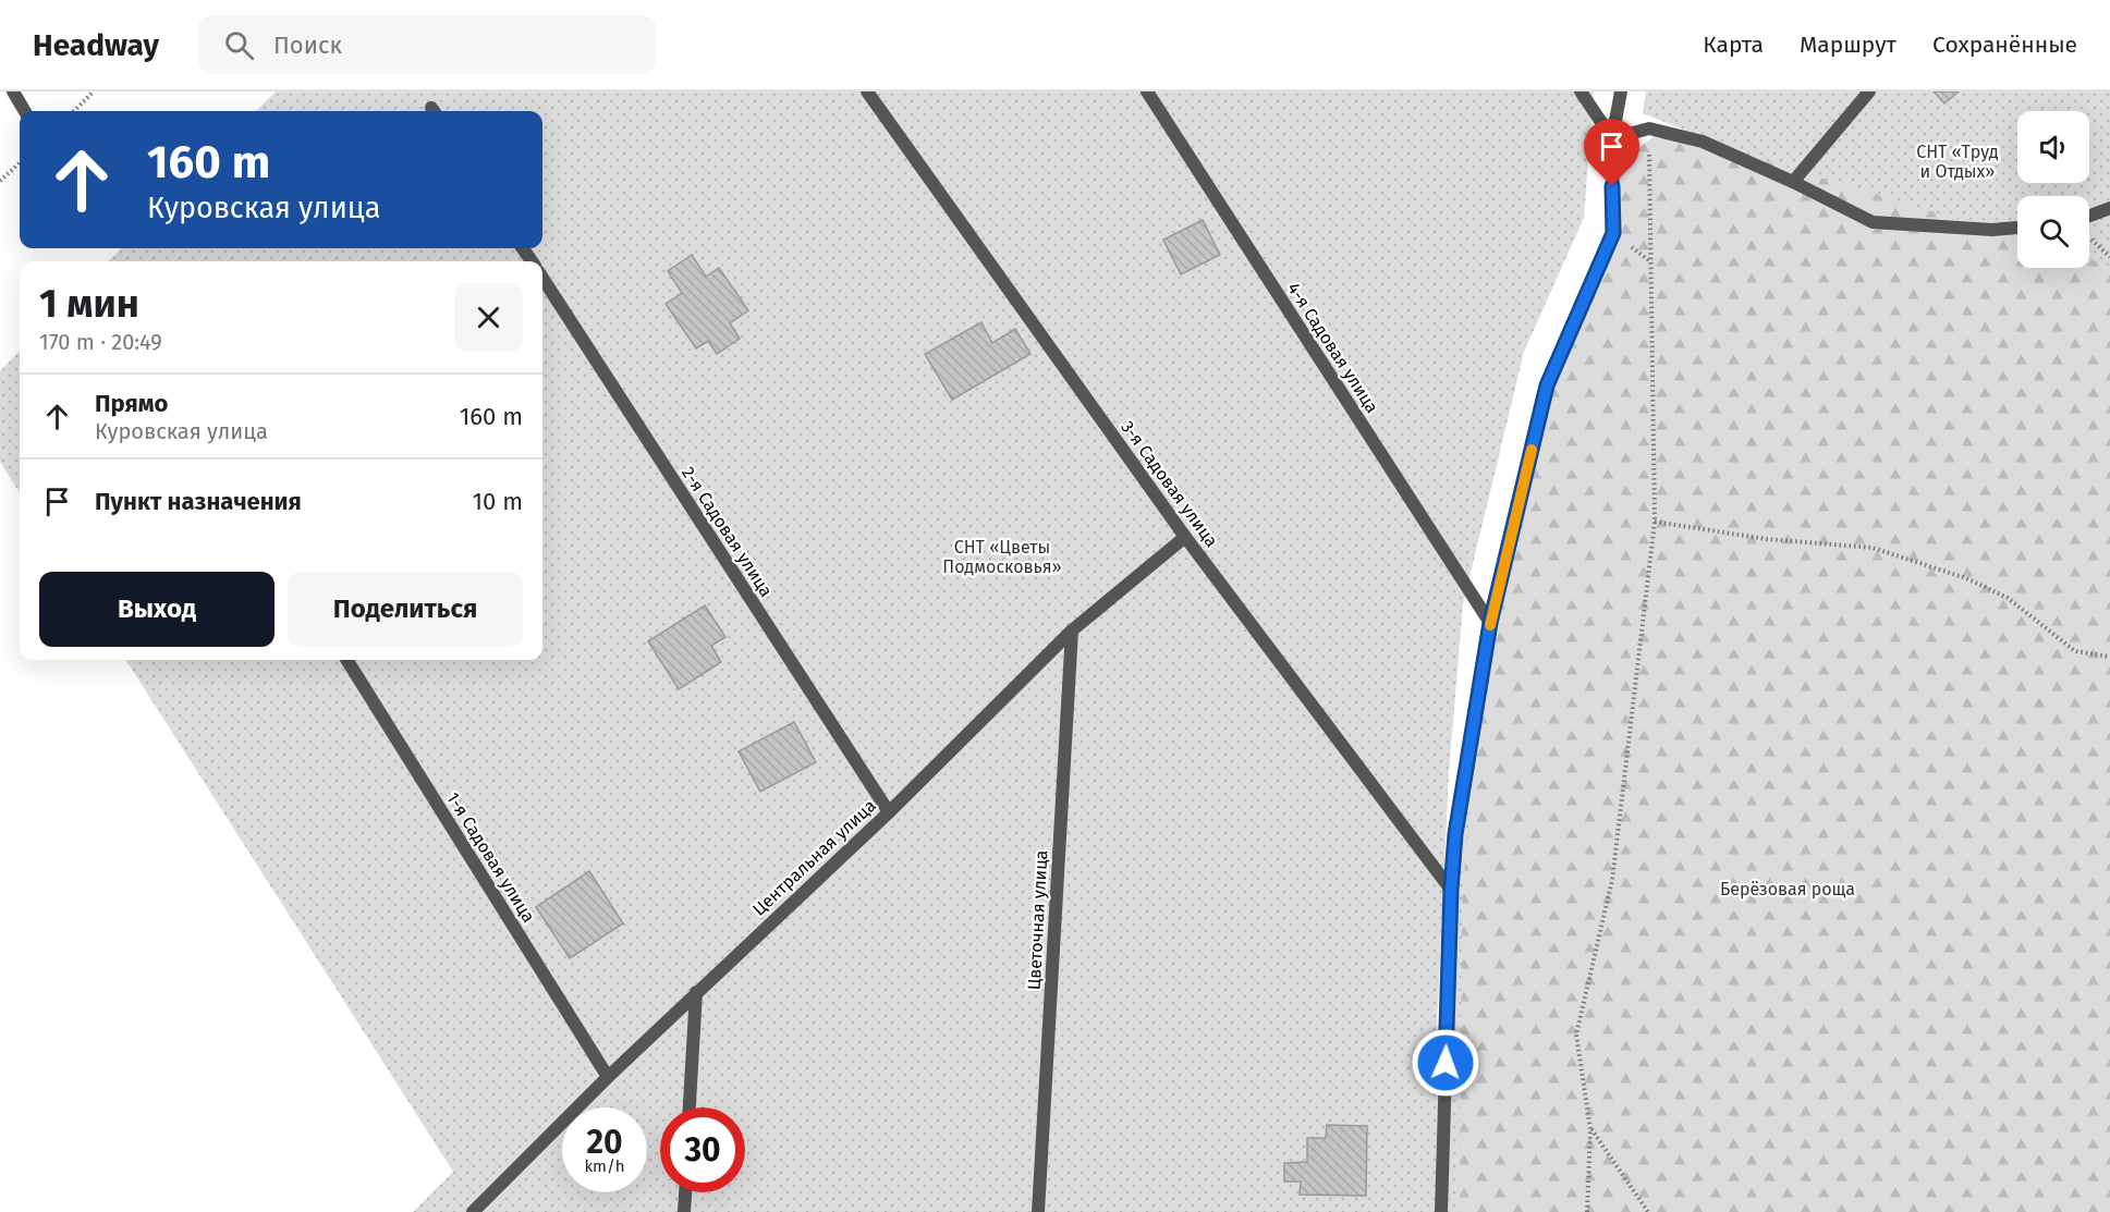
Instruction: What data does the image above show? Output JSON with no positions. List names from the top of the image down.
{
  "streets": {
    "street": [
      "4-я Садовая улица",
      "3-я Садовая улица",
      "2-я Садовая улица",
      "1-я Садовая улица",
      "Центральная улица",
      "Цветочная улица"
    ]
  },
  "crossings": [
    ["3-я Садовая улица", "Центральная улица"],
    ["2-я Садовая улица", "Центральная улица"],
    ["1-я Садовая улица", "Центральная улица"],
    ["Центральная улица", "Цветочная улица"]
  ],
  "parks": ["СНТ «Труд и Отдых»", "СНТ «Цветы Подмосковья»", "Берёзовая роща"],
  "page": {
    "header": "Headway",
    "search": "Поиск",
    "nav": ["Карта", "Маршрут", "Сохранённые"],
    "turn": ["160 m", "Куровская улица"],
    "heading": ["1 мин", "170 m · 20:49"],
    "list": [
      {
        "name": "Прямо",
        "note": "Куровская улица",
        "value": "160 m"
      },
      {
        "name": "Пункт назначения",
        "value": "10 m"
      }
    ],
    "buttons": ["Выход", "Поделиться"],
    "speed": "20 km/h",
    "limit": "30"
  }
}
